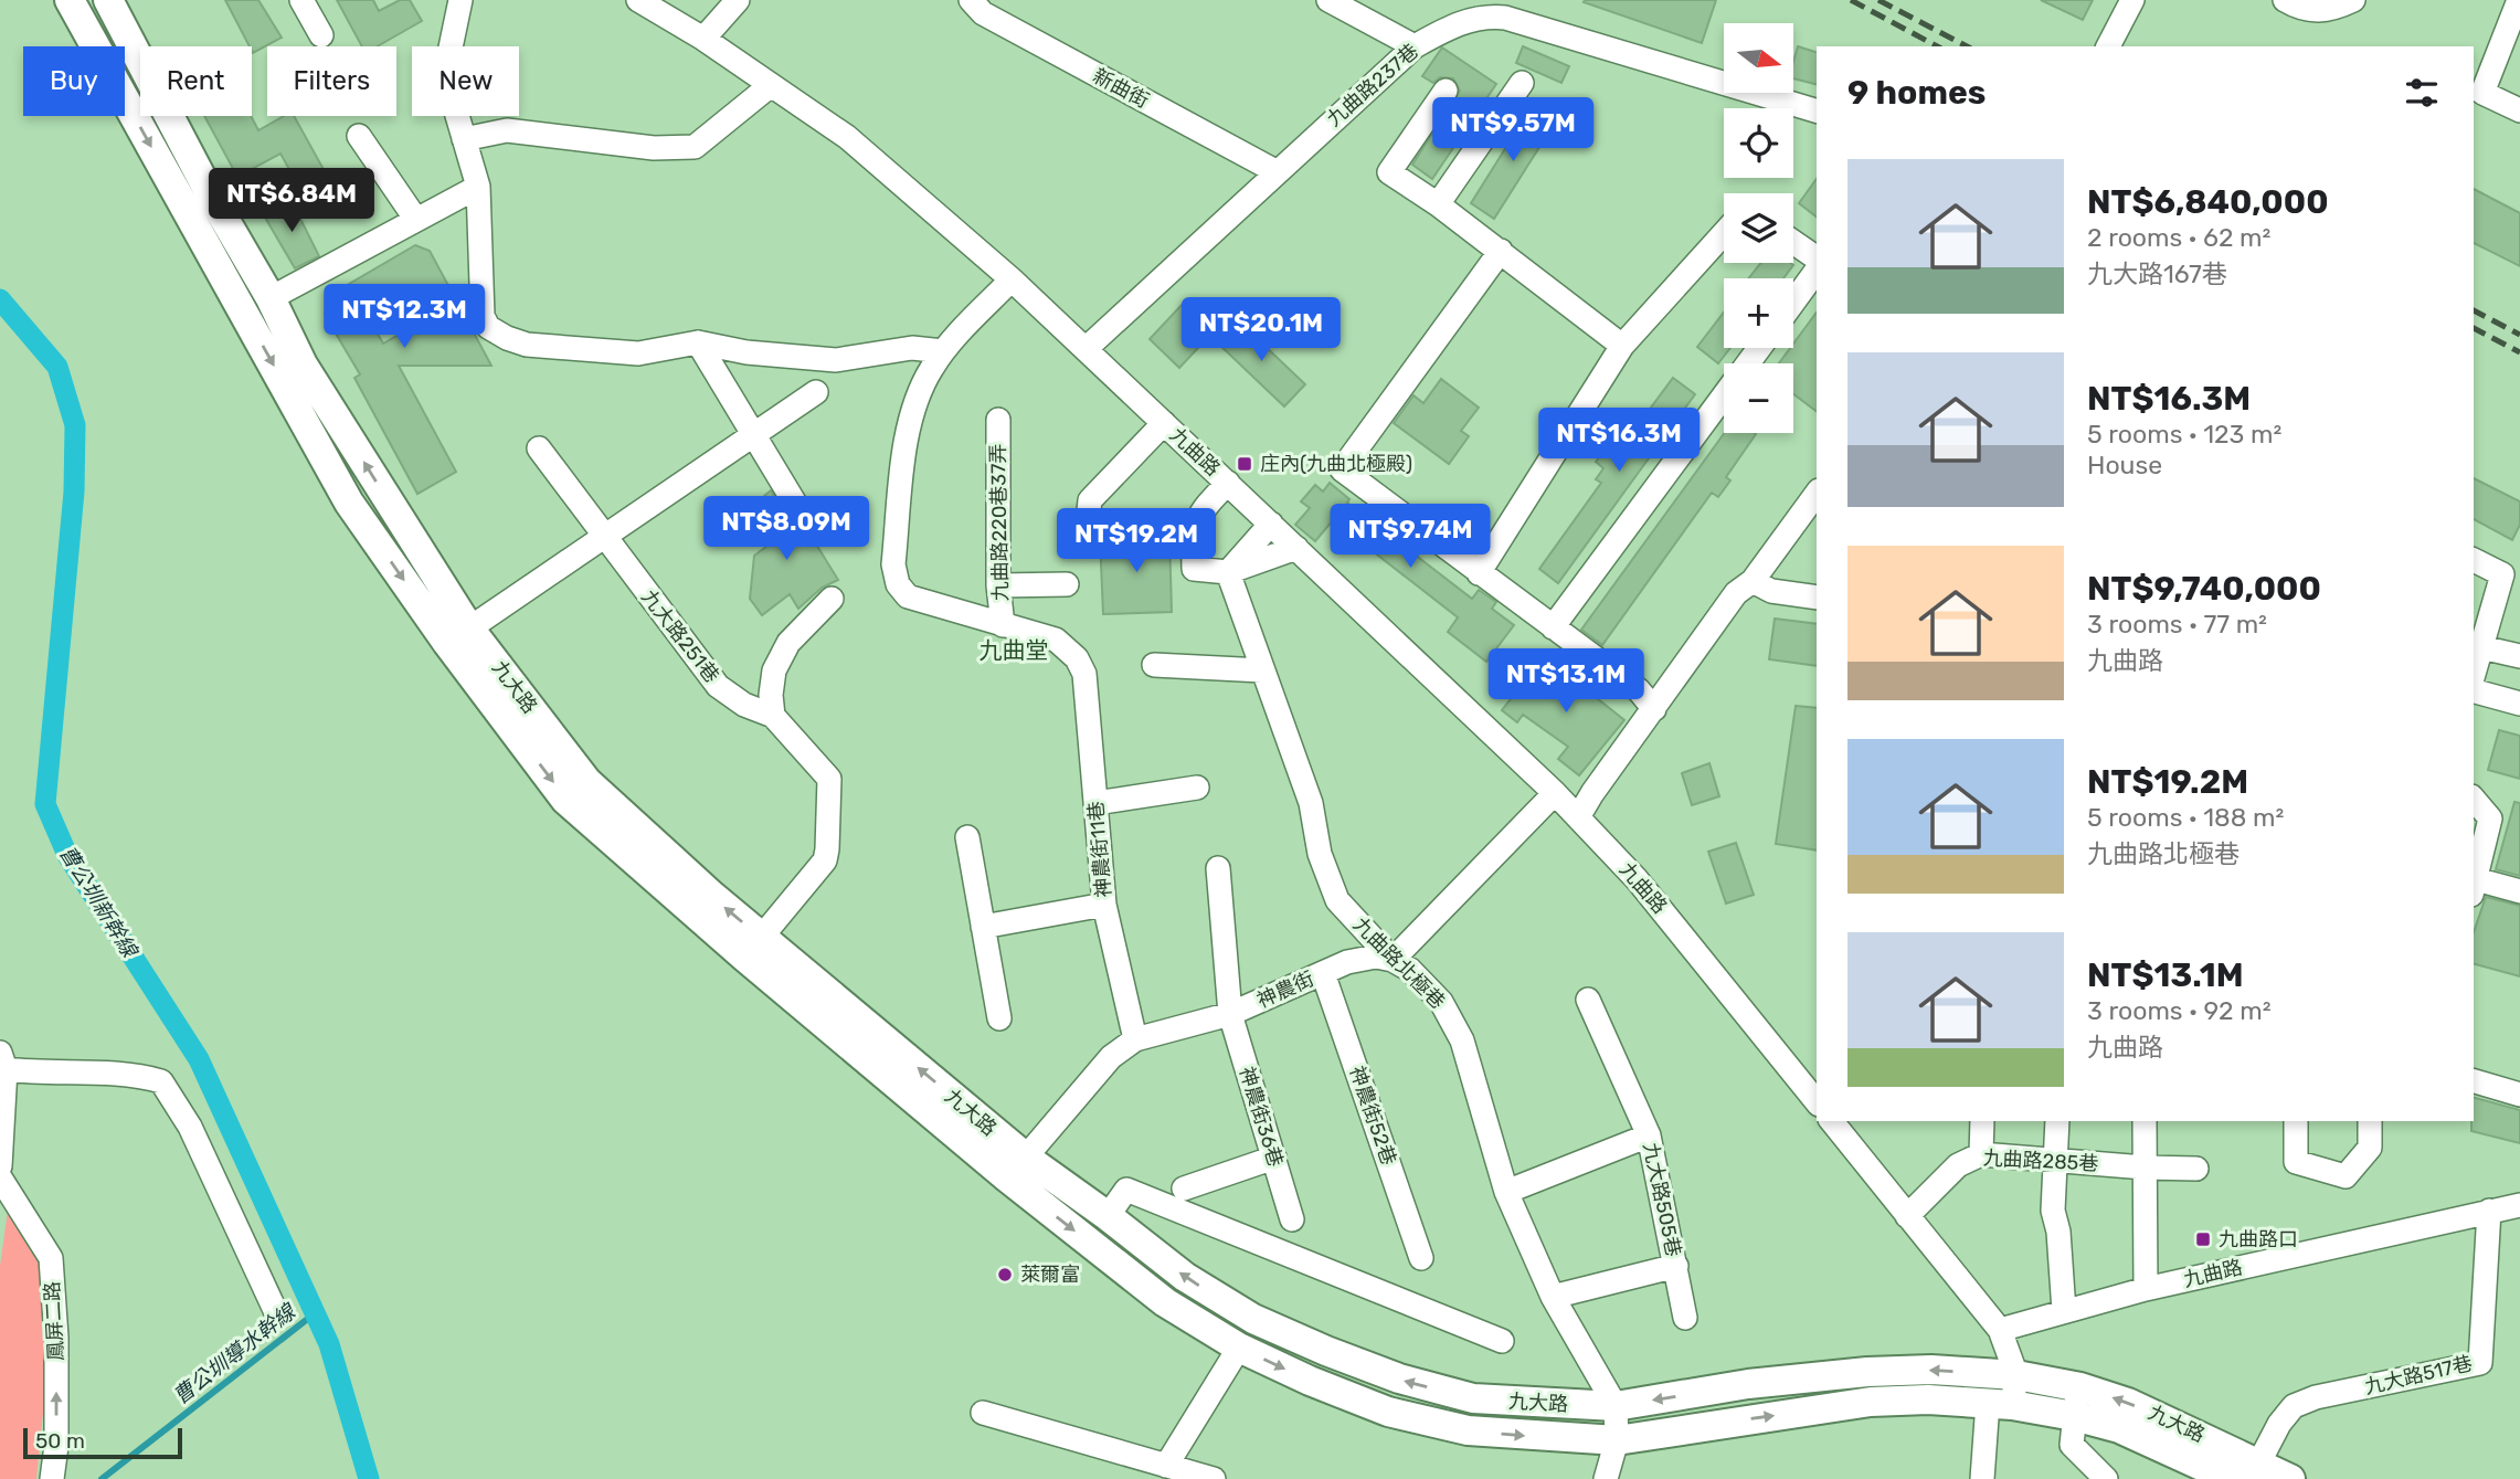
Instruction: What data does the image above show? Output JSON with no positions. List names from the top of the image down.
{
  "streets": {
    "main road": ["九大路"],
    "street": [
      "九曲路237巷",
      "新曲街",
      "九曲路",
      "九曲路220巷37弄",
      "九大路251巷",
      "神農街11巷",
      "九曲路北極巷",
      "神農街",
      "神農街52巷",
      "神農街36巷",
      "九曲路285巷",
      "九大路505巷",
      "鳳屏二路",
      "九大路517巷"
    ]
  },
  "crossings": [
    ["九曲路237巷", "新曲街"],
    ["九曲路237巷", "九曲路"],
    ["九曲路", "九大路517巷"],
    ["九曲路220巷37弄", "神農街11巷"],
    ["九大路", "九曲路北極巷"],
    ["九大路", "神農街"],
    ["九大路", "九大路517巷"],
    ["神農街11巷", "神農街"],
    ["九曲路北極巷", "神農街"],
    ["神農街", "神農街52巷"],
    ["神農街", "神農街36巷"]
  ],
  "one_way": ["鳳屏二路"],
  "districts": ["九曲堂"],
  "water": ["曹公圳新幹線", "曹公圳導水幹線"],
  "places": {
    "transit": ["庄內(九曲北極殿)", "九曲路口"],
    "other": ["萊爾富"]
  },
  "scale_bar": "50 m",
  "north": "right",
  "page": {
    "map_buttons": ["+", "−"],
    "chip": [
      "Buy",
      "Rent",
      "Filters",
      "New"
    ],
    "heading": "9 homes",
    "price": [
      "NT$9.57M",
      "NT$6.84M",
      "NT$12.3M",
      "NT$20.1M",
      "NT$16.3M",
      "NT$8.09M",
      "NT$9.74M",
      "NT$19.2M",
      "NT$13.1M"
    ],
    "list": [
      {
        "name": "NT$6,840,000",
        "note": "2 rooms · 62 m² · 九大路167巷"
      },
      {
        "name": "NT$16.3M",
        "note": "5 rooms · 123 m² · House"
      },
      {
        "name": "NT$9,740,000",
        "note": "3 rooms · 77 m² · 九曲路"
      },
      {
        "name": "NT$19.2M",
        "note": "5 rooms · 188 m² · 九曲路北極巷"
      },
      {
        "name": "NT$13.1M",
        "note": "3 rooms · 92 m² · 九曲路"
      }
    ],
    "scale": "50 m"
  }
}
